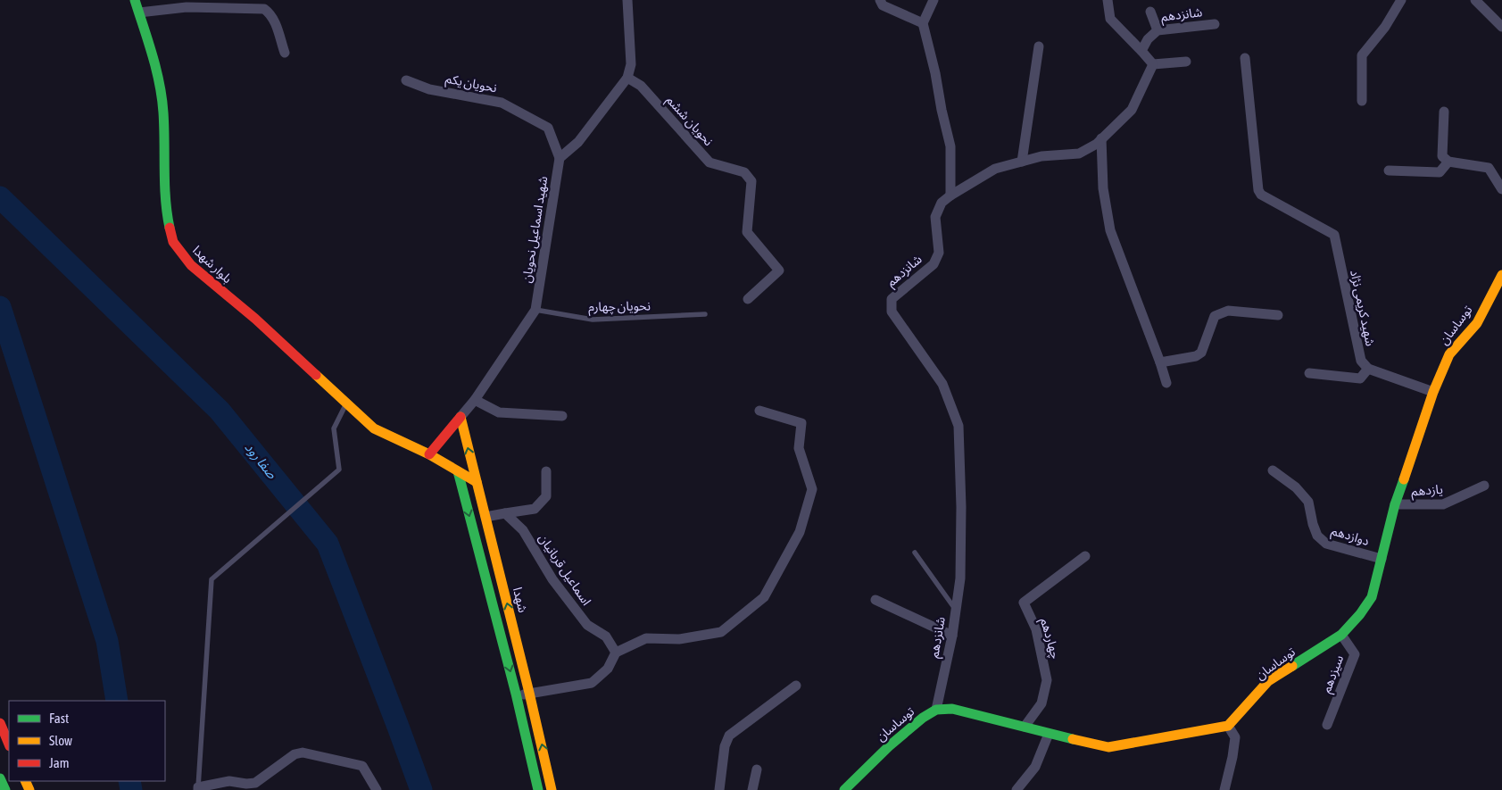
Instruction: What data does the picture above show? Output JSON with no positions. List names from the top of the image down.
{
  "streets": {
    "main road": [
      "شهید اسماعیل نحویان",
      "بلوار شهدا",
      "توساسان",
      "شهدا"
    ],
    "street": [
      "شانزدهم",
      "نحویان یکم",
      "نحویان ششم",
      "شهید کریمی نژاد",
      "یازدهم",
      "دوازدهم",
      "اسماعیل قربانیان",
      "چهاردهم",
      "سیزدهم"
    ],
    "lane": ["نحویان چهارم"]
  },
  "crossings": [
    ["شانزدهم", "توساسان"],
    ["نحویان یکم", "شهید اسماعیل نحویان"],
    ["شهید اسماعیل نحویان", "بلوار شهدا"],
    ["شهید اسماعیل نحویان", "نحویان چهارم"],
    ["شهید اسماعیل نحویان", "شهدا"],
    ["بلوار شهدا", "شهدا"],
    ["توساسان", "یازدهم"],
    ["توساسان", "دوازدهم"],
    ["توساسان", "سیزدهم"]
  ],
  "water": ["صفا رود"],
  "legend": ["Fast", "Slow", "Jam"]
}
